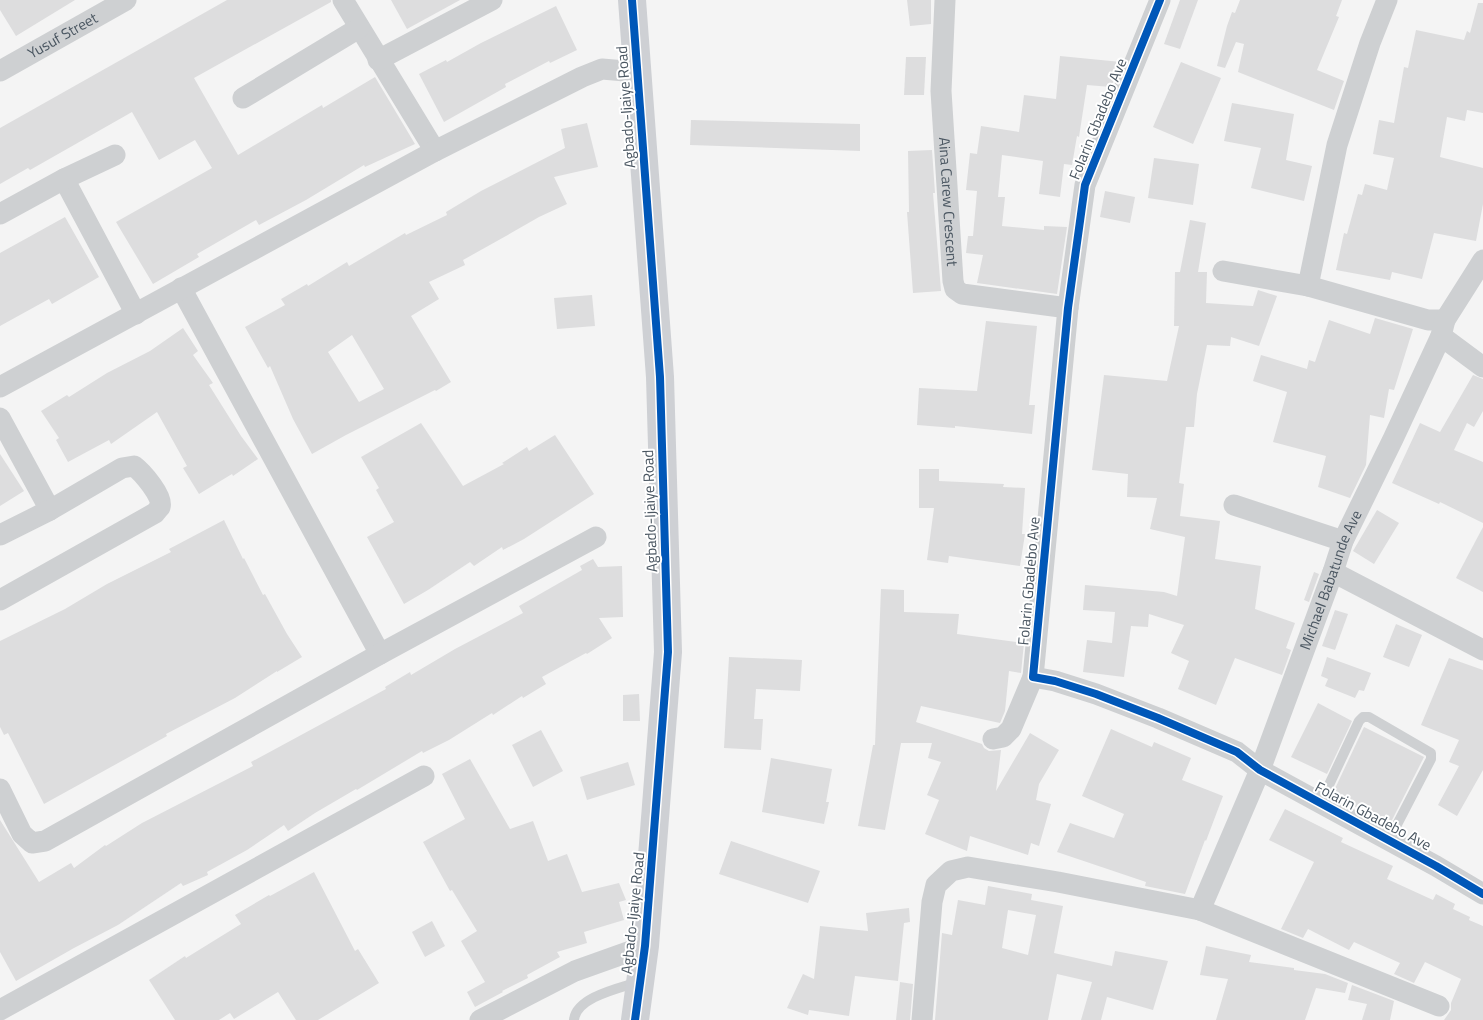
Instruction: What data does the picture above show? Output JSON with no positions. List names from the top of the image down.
{
  "streets": {
    "street": [
      "Yusuf Street",
      "Agbado-Ijaiye Road",
      "Folarin Gbadebo Ave",
      "Aina Carew Crescent",
      "Michael Babatunde Ave"
    ]
  },
  "crossings": [
    ["Folarin Gbadebo Ave", "Aina Carew Crescent"],
    ["Folarin Gbadebo Ave", "Michael Babatunde Ave"]
  ]
}
